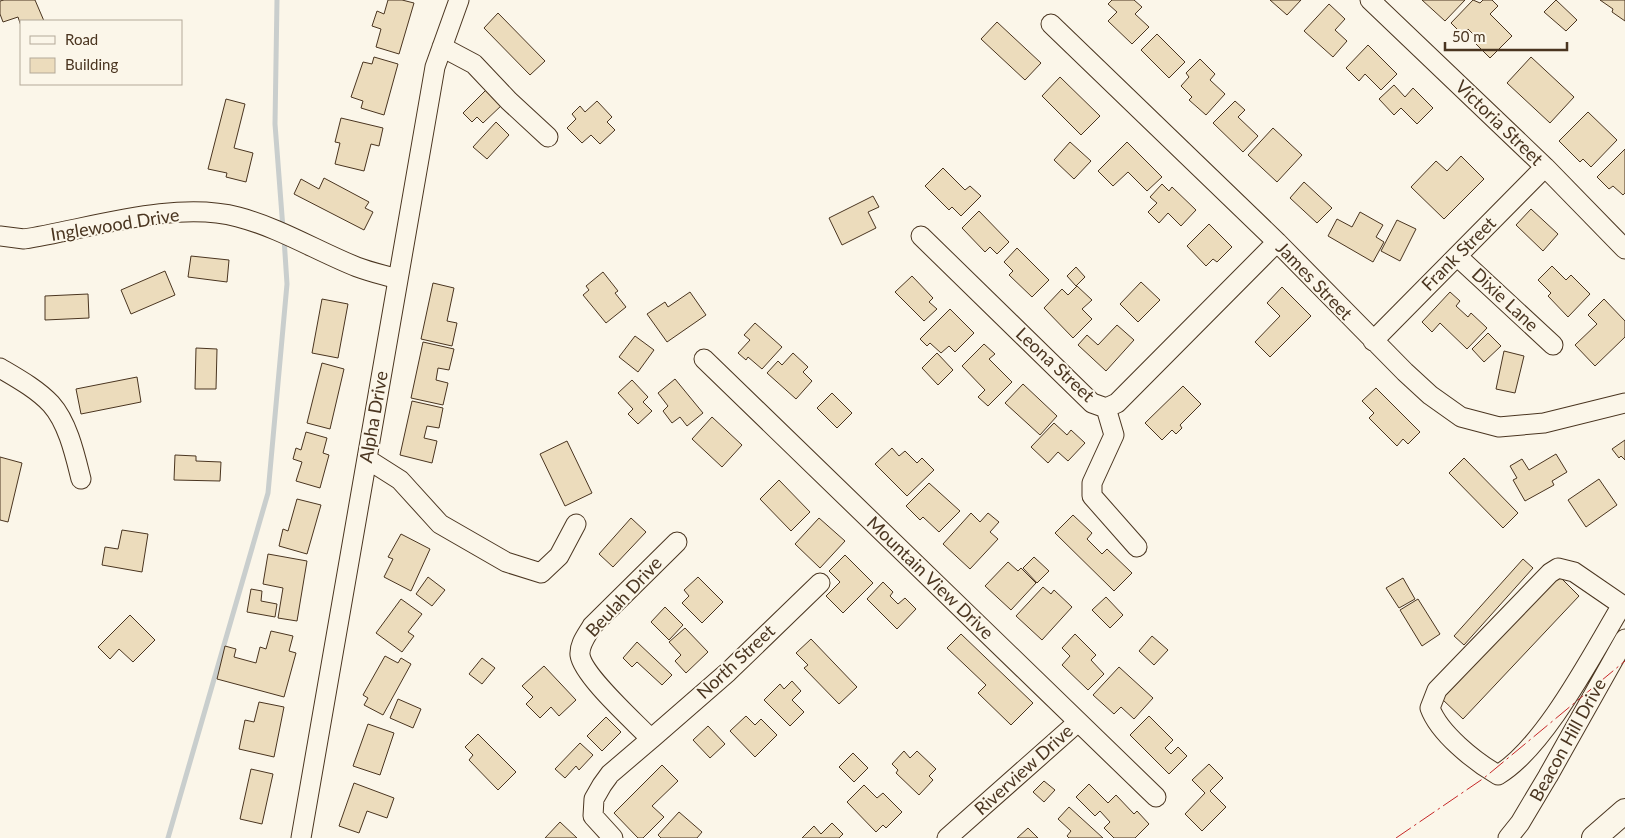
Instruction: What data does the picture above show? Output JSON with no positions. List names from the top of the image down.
{
  "streets": {
    "street": [
      "Victoria Street",
      "Inglewood Drive",
      "Frank Street",
      "James Street",
      "Dixie Lane",
      "Leona Street",
      "Alpha Drive",
      "Mountain View Drive",
      "Beulah Drive",
      "North Street",
      "Beacon Hill Drive",
      "Riverview Drive"
    ]
  },
  "crossings": [
    ["Victoria Street", "Frank Street"],
    ["Inglewood Drive", "Alpha Drive"],
    ["Frank Street", "James Street"],
    ["Frank Street", "Dixie Lane"],
    ["James Street", "Leona Street"],
    ["Mountain View Drive", "Riverview Drive"],
    ["Beulah Drive", "North Street"]
  ],
  "legend": ["Road", "Building"],
  "scale_bar": "50 m"
}
